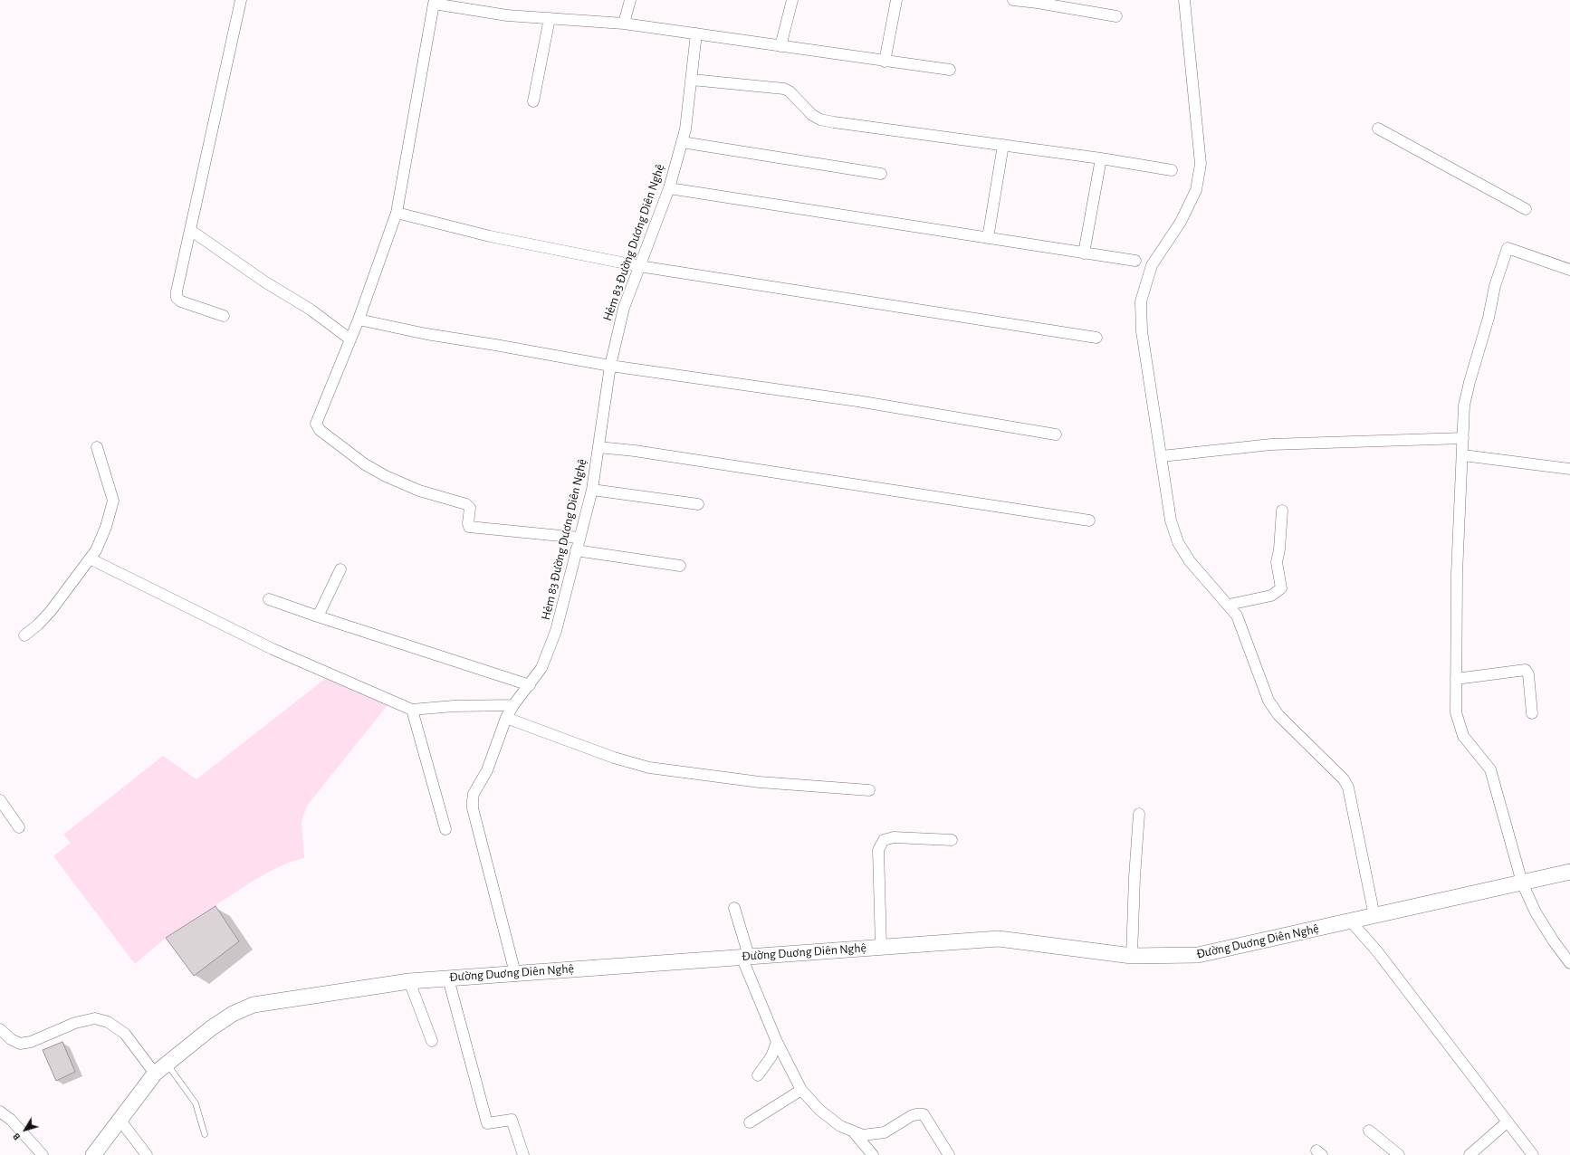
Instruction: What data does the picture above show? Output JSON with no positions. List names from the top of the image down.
{
  "streets": {
    "street": ["Hẻm 83 Đường Dương Diên Nghệ", "Đường Duơng Diên Nghệ"]
  },
  "crossings": [
    ["Hẻm 83 Đường Dương Diên Nghệ", "Đường Duơng Diên Nghệ"]
  ],
  "north": "bottom left"
}
